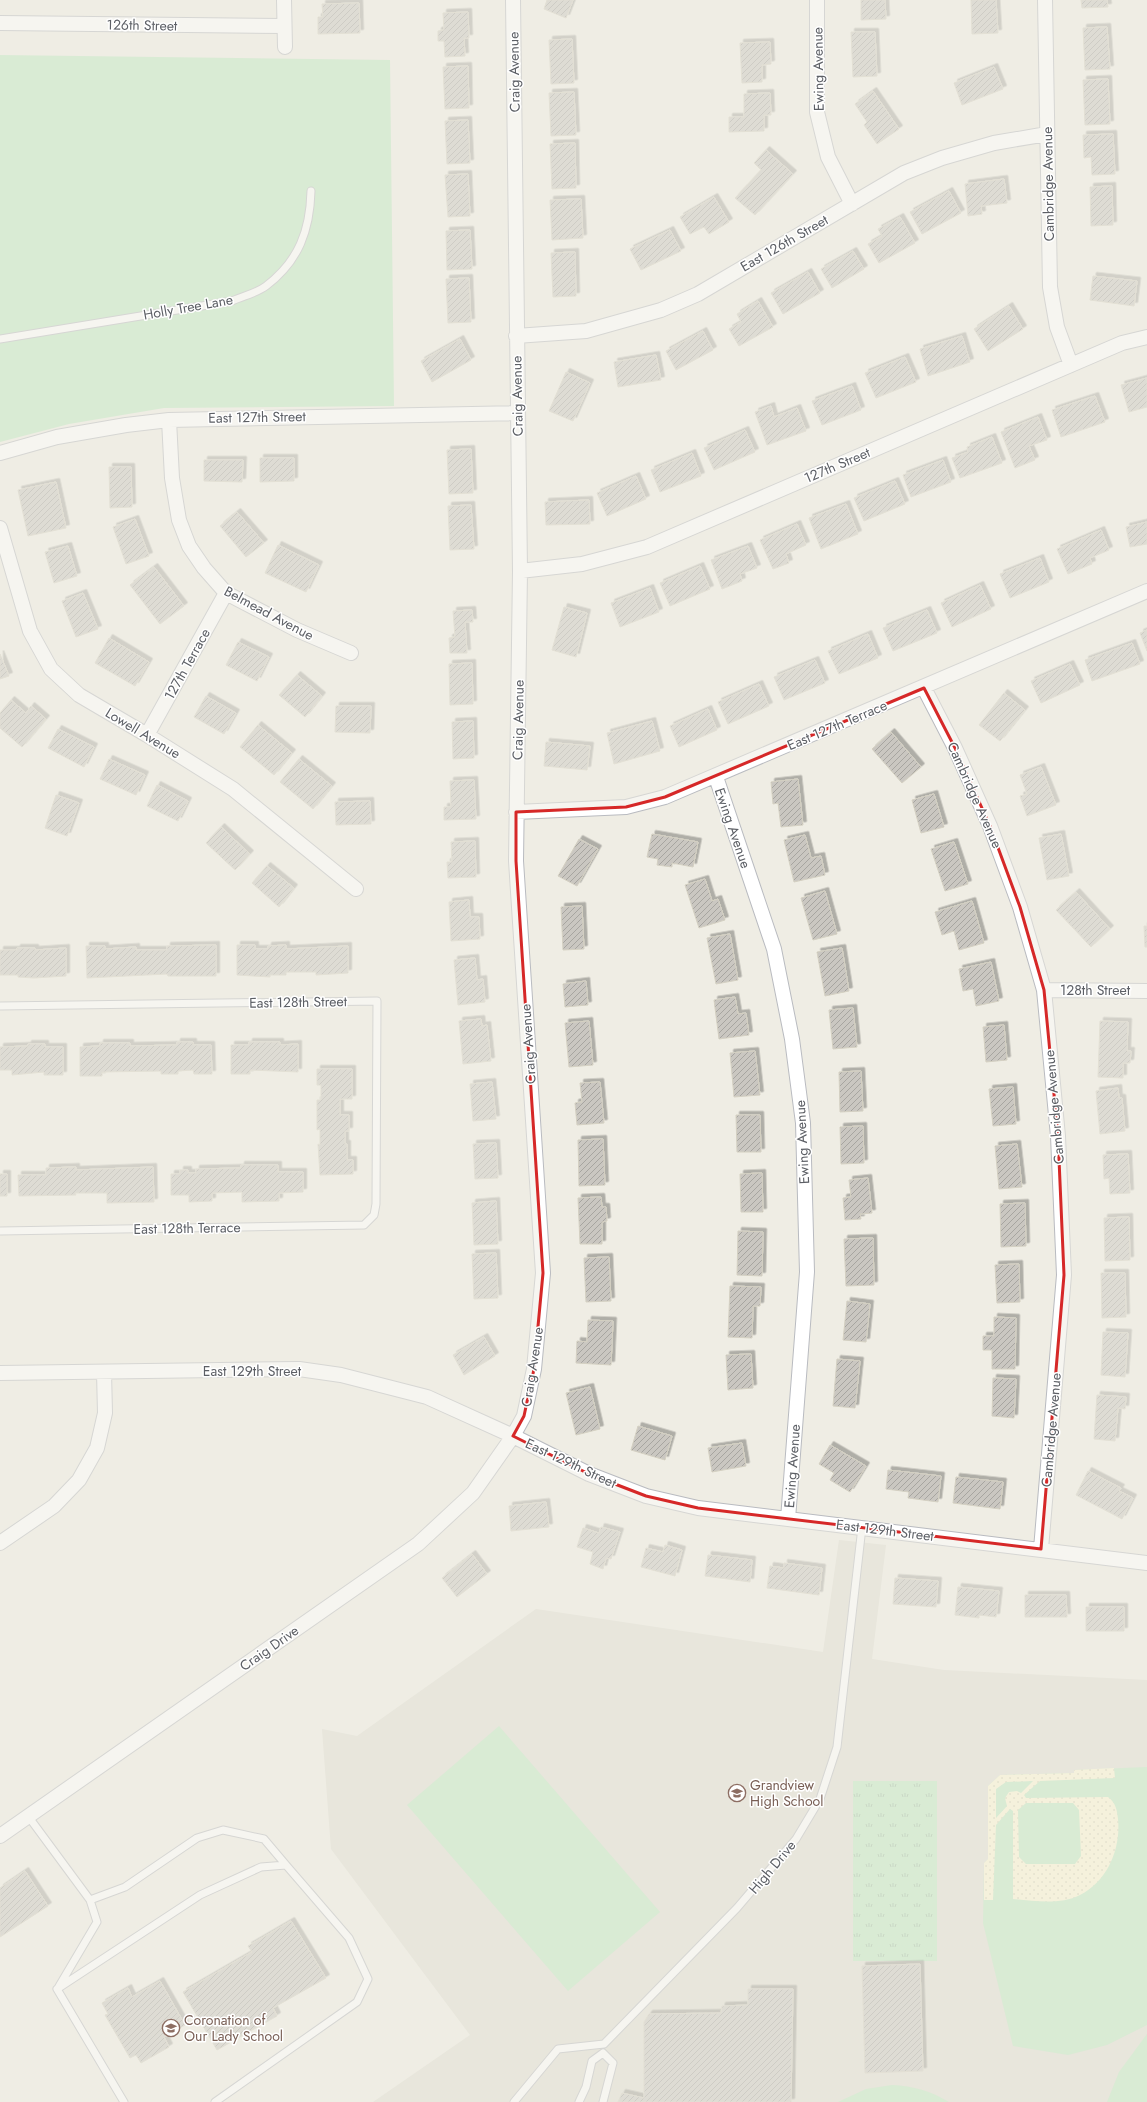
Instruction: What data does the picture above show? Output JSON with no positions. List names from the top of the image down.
{
  "streets": {
    "street": [
      "126th Street",
      "Ewing Avenue",
      "Craig Avenue",
      "Cambridge Avenue",
      "East 126th Street",
      "East 127th Street",
      "127th Street",
      "Belmead Avenue",
      "127th Terrace",
      "East 127th Terrace",
      "Lowell Avenue",
      "128th Street",
      "East 129th Street",
      "Craig Drive"
    ],
    "lane": [
      "Holly Tree Lane",
      "East 128th Street",
      "East 128th Terrace",
      "High Drive"
    ]
  },
  "crossings": [
    ["Ewing Avenue", "East 126th Street"],
    ["Ewing Avenue", "East 127th Terrace"],
    ["Ewing Avenue", "East 129th Street"],
    ["Craig Avenue", "East 126th Street"],
    ["Craig Avenue", "East 127th Street"],
    ["Craig Avenue", "127th Street"],
    ["Craig Avenue", "East 127th Terrace"],
    ["Craig Avenue", "East 129th Street"],
    ["Craig Avenue", "Craig Drive"],
    ["Cambridge Avenue", "East 126th Street"],
    ["Cambridge Avenue", "127th Street"],
    ["Cambridge Avenue", "East 127th Terrace"],
    ["Cambridge Avenue", "128th Street"],
    ["Cambridge Avenue", "East 129th Street"],
    ["East 127th Street", "Belmead Avenue"],
    ["Belmead Avenue", "127th Terrace"],
    ["127th Terrace", "Lowell Avenue"],
    ["East 128th Street", "East 128th Terrace"],
    ["East 129th Street", "Craig Drive"],
    ["East 129th Street", "High Drive"]
  ],
  "places": {
    "school or university": ["Grandview High School", "Coronation of Our Lady School"]
  }
}
